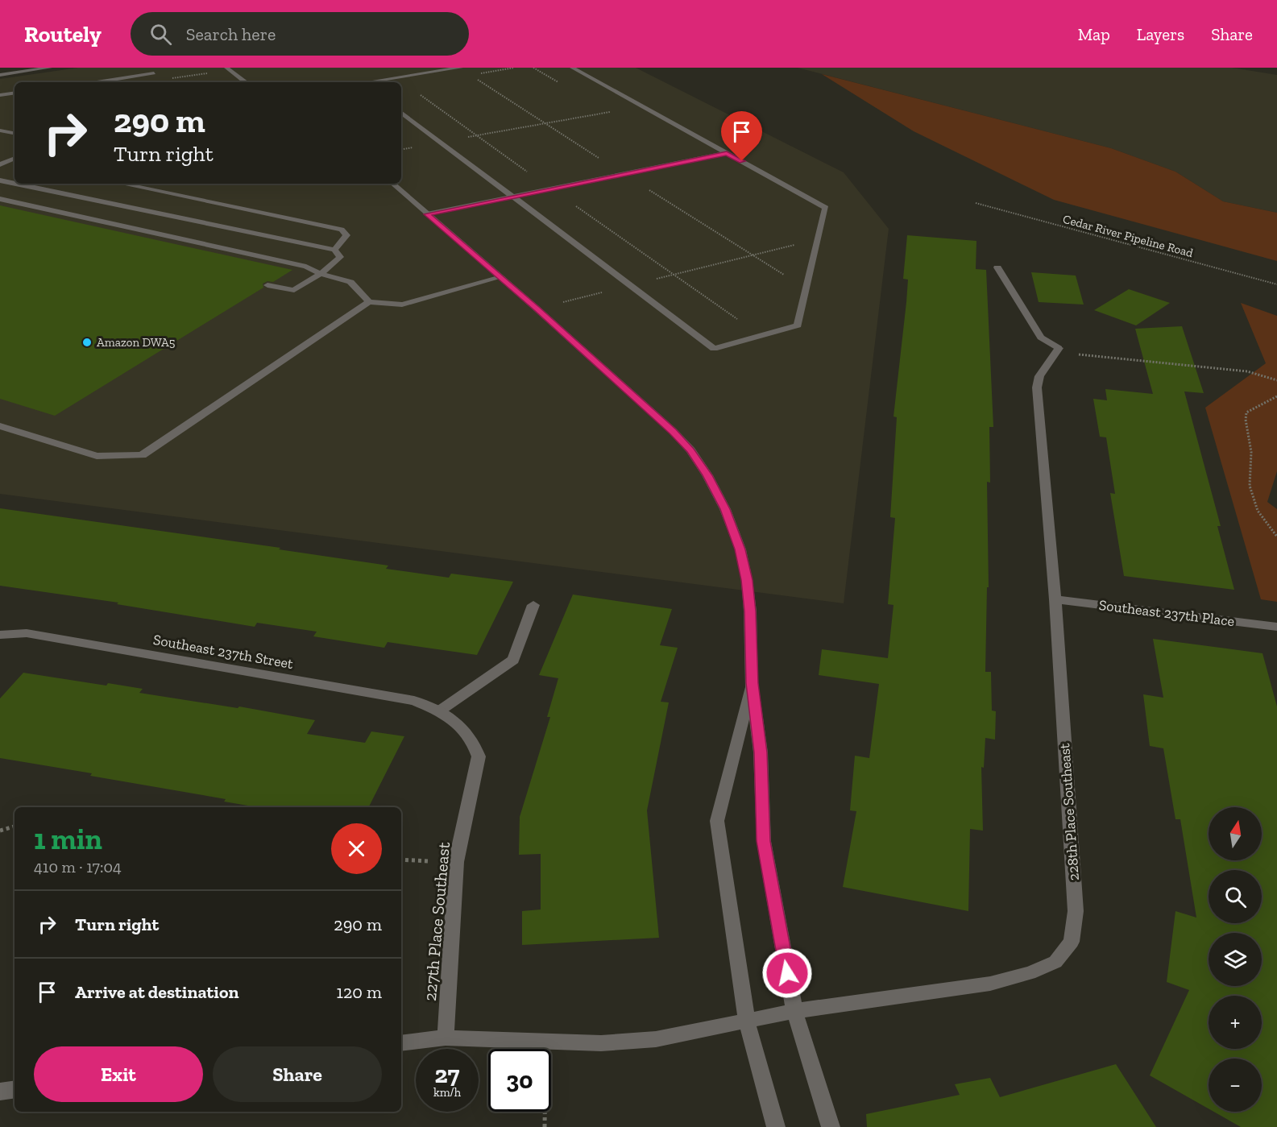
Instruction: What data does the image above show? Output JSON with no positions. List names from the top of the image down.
{
  "streets": {
    "street": [
      "Southeast 237th Place",
      "Southeast 237th Street",
      "228th Place Southeast",
      "227th Place Southeast"
    ],
    "path": ["Cedar River Pipeline Road"]
  },
  "crossings": [
    ["Southeast 237th Place", "228th Place Southeast"],
    ["Southeast 237th Street", "227th Place Southeast"]
  ],
  "places": ["Amazon DWA5"],
  "north": "top",
  "page": {
    "header": "Routely",
    "search": "Search here",
    "nav": ["Map", "Layers", "Share"],
    "turn": ["290 m", "Turn right"],
    "map_buttons": ["+", "−"],
    "heading": ["1 min", "410 m · 17:04"],
    "list": [
      {
        "name": "Turn right",
        "value": "290 m"
      },
      {
        "name": "Arrive at destination",
        "value": "120 m"
      }
    ],
    "buttons": ["Exit", "Share"],
    "speed": "27 km/h",
    "limit": "30"
  }
}
